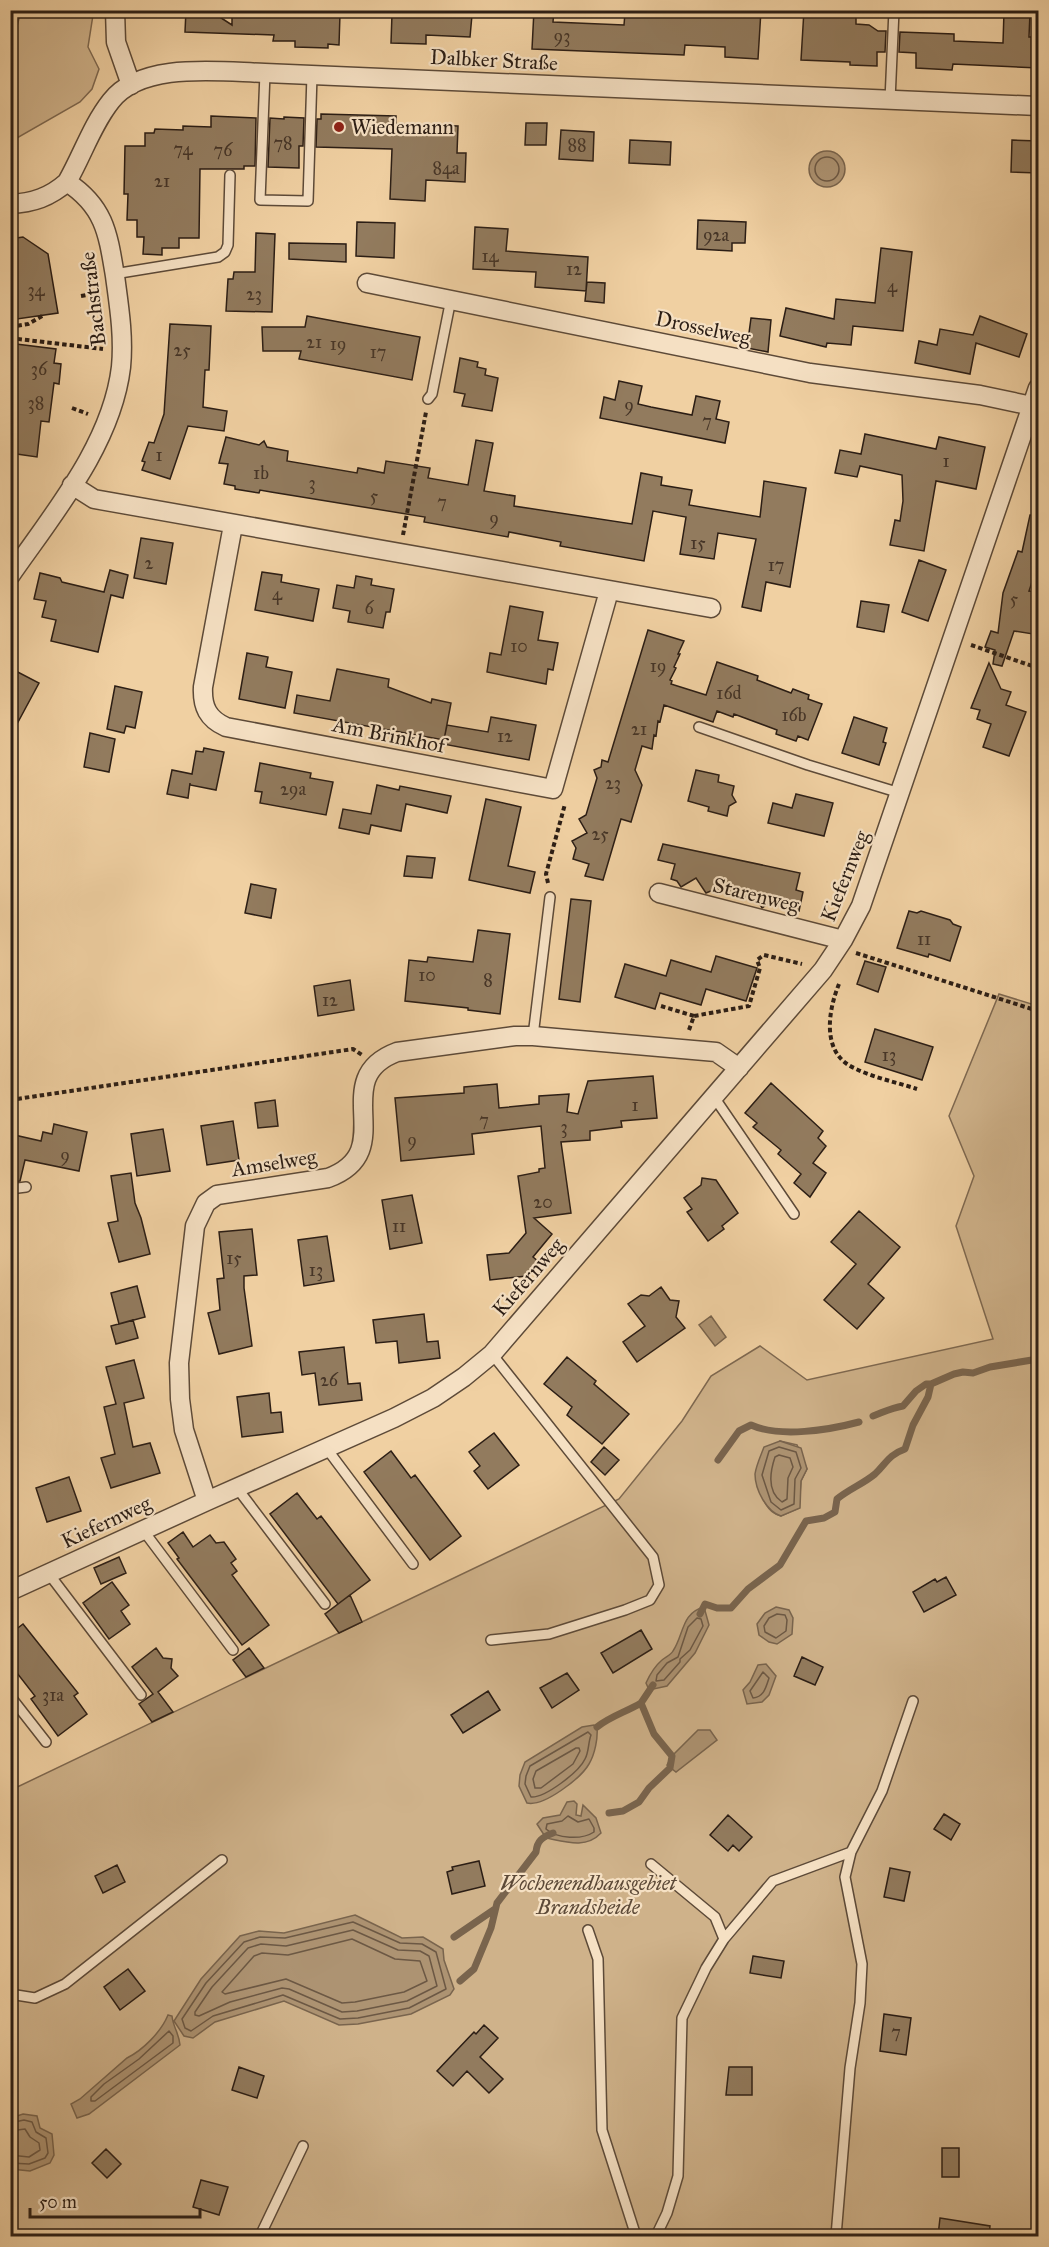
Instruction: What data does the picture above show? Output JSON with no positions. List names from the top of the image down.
{
  "streets": {
    "street": [
      "Dalbker Straße",
      "Bachstraße",
      "Drosselweg",
      "Am Brinkhof",
      "Kiefernweg",
      "Starenweg",
      "Amselweg"
    ]
  },
  "crossings": [
    ["Dalbker Straße", "Bachstraße"],
    ["Drosselweg", "Kiefernweg"],
    ["Kiefernweg", "Starenweg"],
    ["Kiefernweg", "Amselweg"]
  ],
  "parks": ["Wochenendhausgebiet Brandsheide"],
  "places": ["Wiedemann"],
  "house_numbers": [
    "93",
    "78",
    "88",
    "74",
    "76",
    "84a",
    "21",
    "92a",
    "14",
    "12",
    "4",
    "34",
    "23",
    "21",
    "19",
    "25",
    "17",
    "36",
    "38",
    "9",
    "7",
    "1",
    "1",
    "1b",
    "3",
    "5",
    "7",
    "9",
    "15",
    "2",
    "17",
    "4",
    "5",
    "6",
    "10",
    "19",
    "16d",
    "16b",
    "21",
    "12",
    "23",
    "29a",
    "25",
    "11",
    "10",
    "8",
    "12",
    "13",
    "1",
    "7",
    "3",
    "9",
    "9",
    "20",
    "11",
    "15",
    "13",
    "26",
    "31a",
    "7"
  ],
  "scale_bar": "50 m"
}
